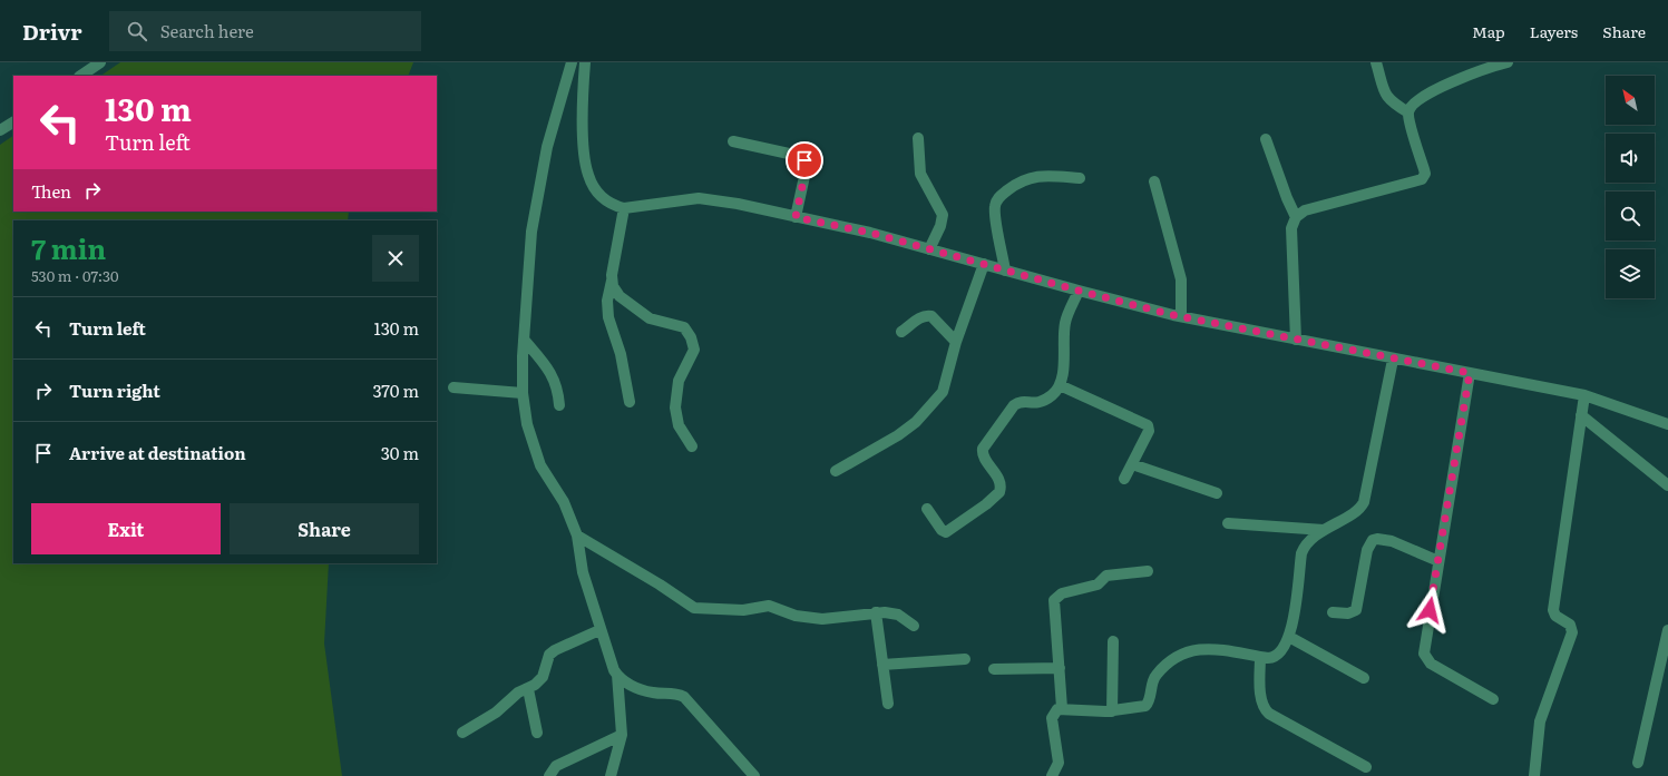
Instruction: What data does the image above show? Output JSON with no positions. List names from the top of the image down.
{
  "north": "top left",
  "page": {
    "header": "Drivr",
    "search": "Search here",
    "nav": ["Map", "Layers", "Share"],
    "turn": ["130 m", "Turn left"],
    "then": "Then",
    "heading": ["7 min", "530 m · 07:30"],
    "list": [
      {
        "name": "Turn left",
        "value": "130 m"
      },
      {
        "name": "Turn right",
        "value": "370 m"
      },
      {
        "name": "Arrive at destination",
        "value": "30 m"
      }
    ],
    "buttons": ["Exit", "Share"]
  }
}
